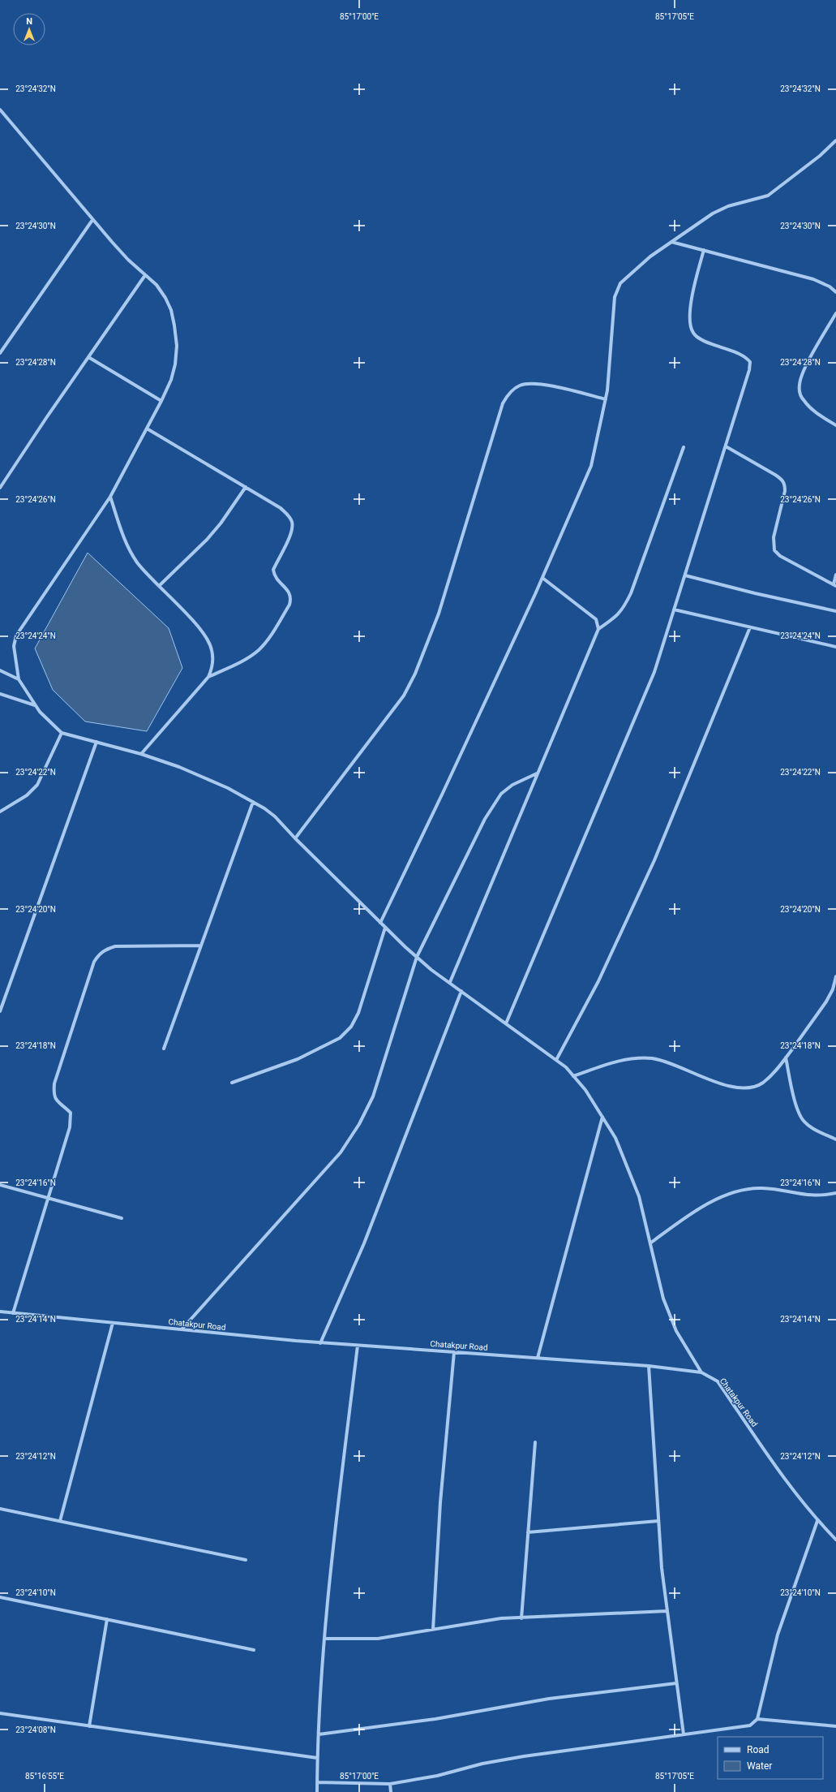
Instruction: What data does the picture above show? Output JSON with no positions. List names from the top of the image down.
{
  "streets": {
    "street": ["Chatakpur Road"]
  },
  "legend": ["Road", "Water"],
  "north": "top",
  "coordinates": [
    "85°17'00\"E",
    "85°17'05\"E",
    "23°24'32\"N",
    "23°24'30\"N",
    "23°24'28\"N",
    "23°24'26\"N",
    "23°24'24\"N",
    "23°24'22\"N",
    "23°24'20\"N",
    "23°24'18\"N",
    "23°24'16\"N",
    "23°24'14\"N",
    "23°24'12\"N",
    "23°24'10\"N",
    "23°24'08\"N",
    "85°16'55\"E"
  ]
}
